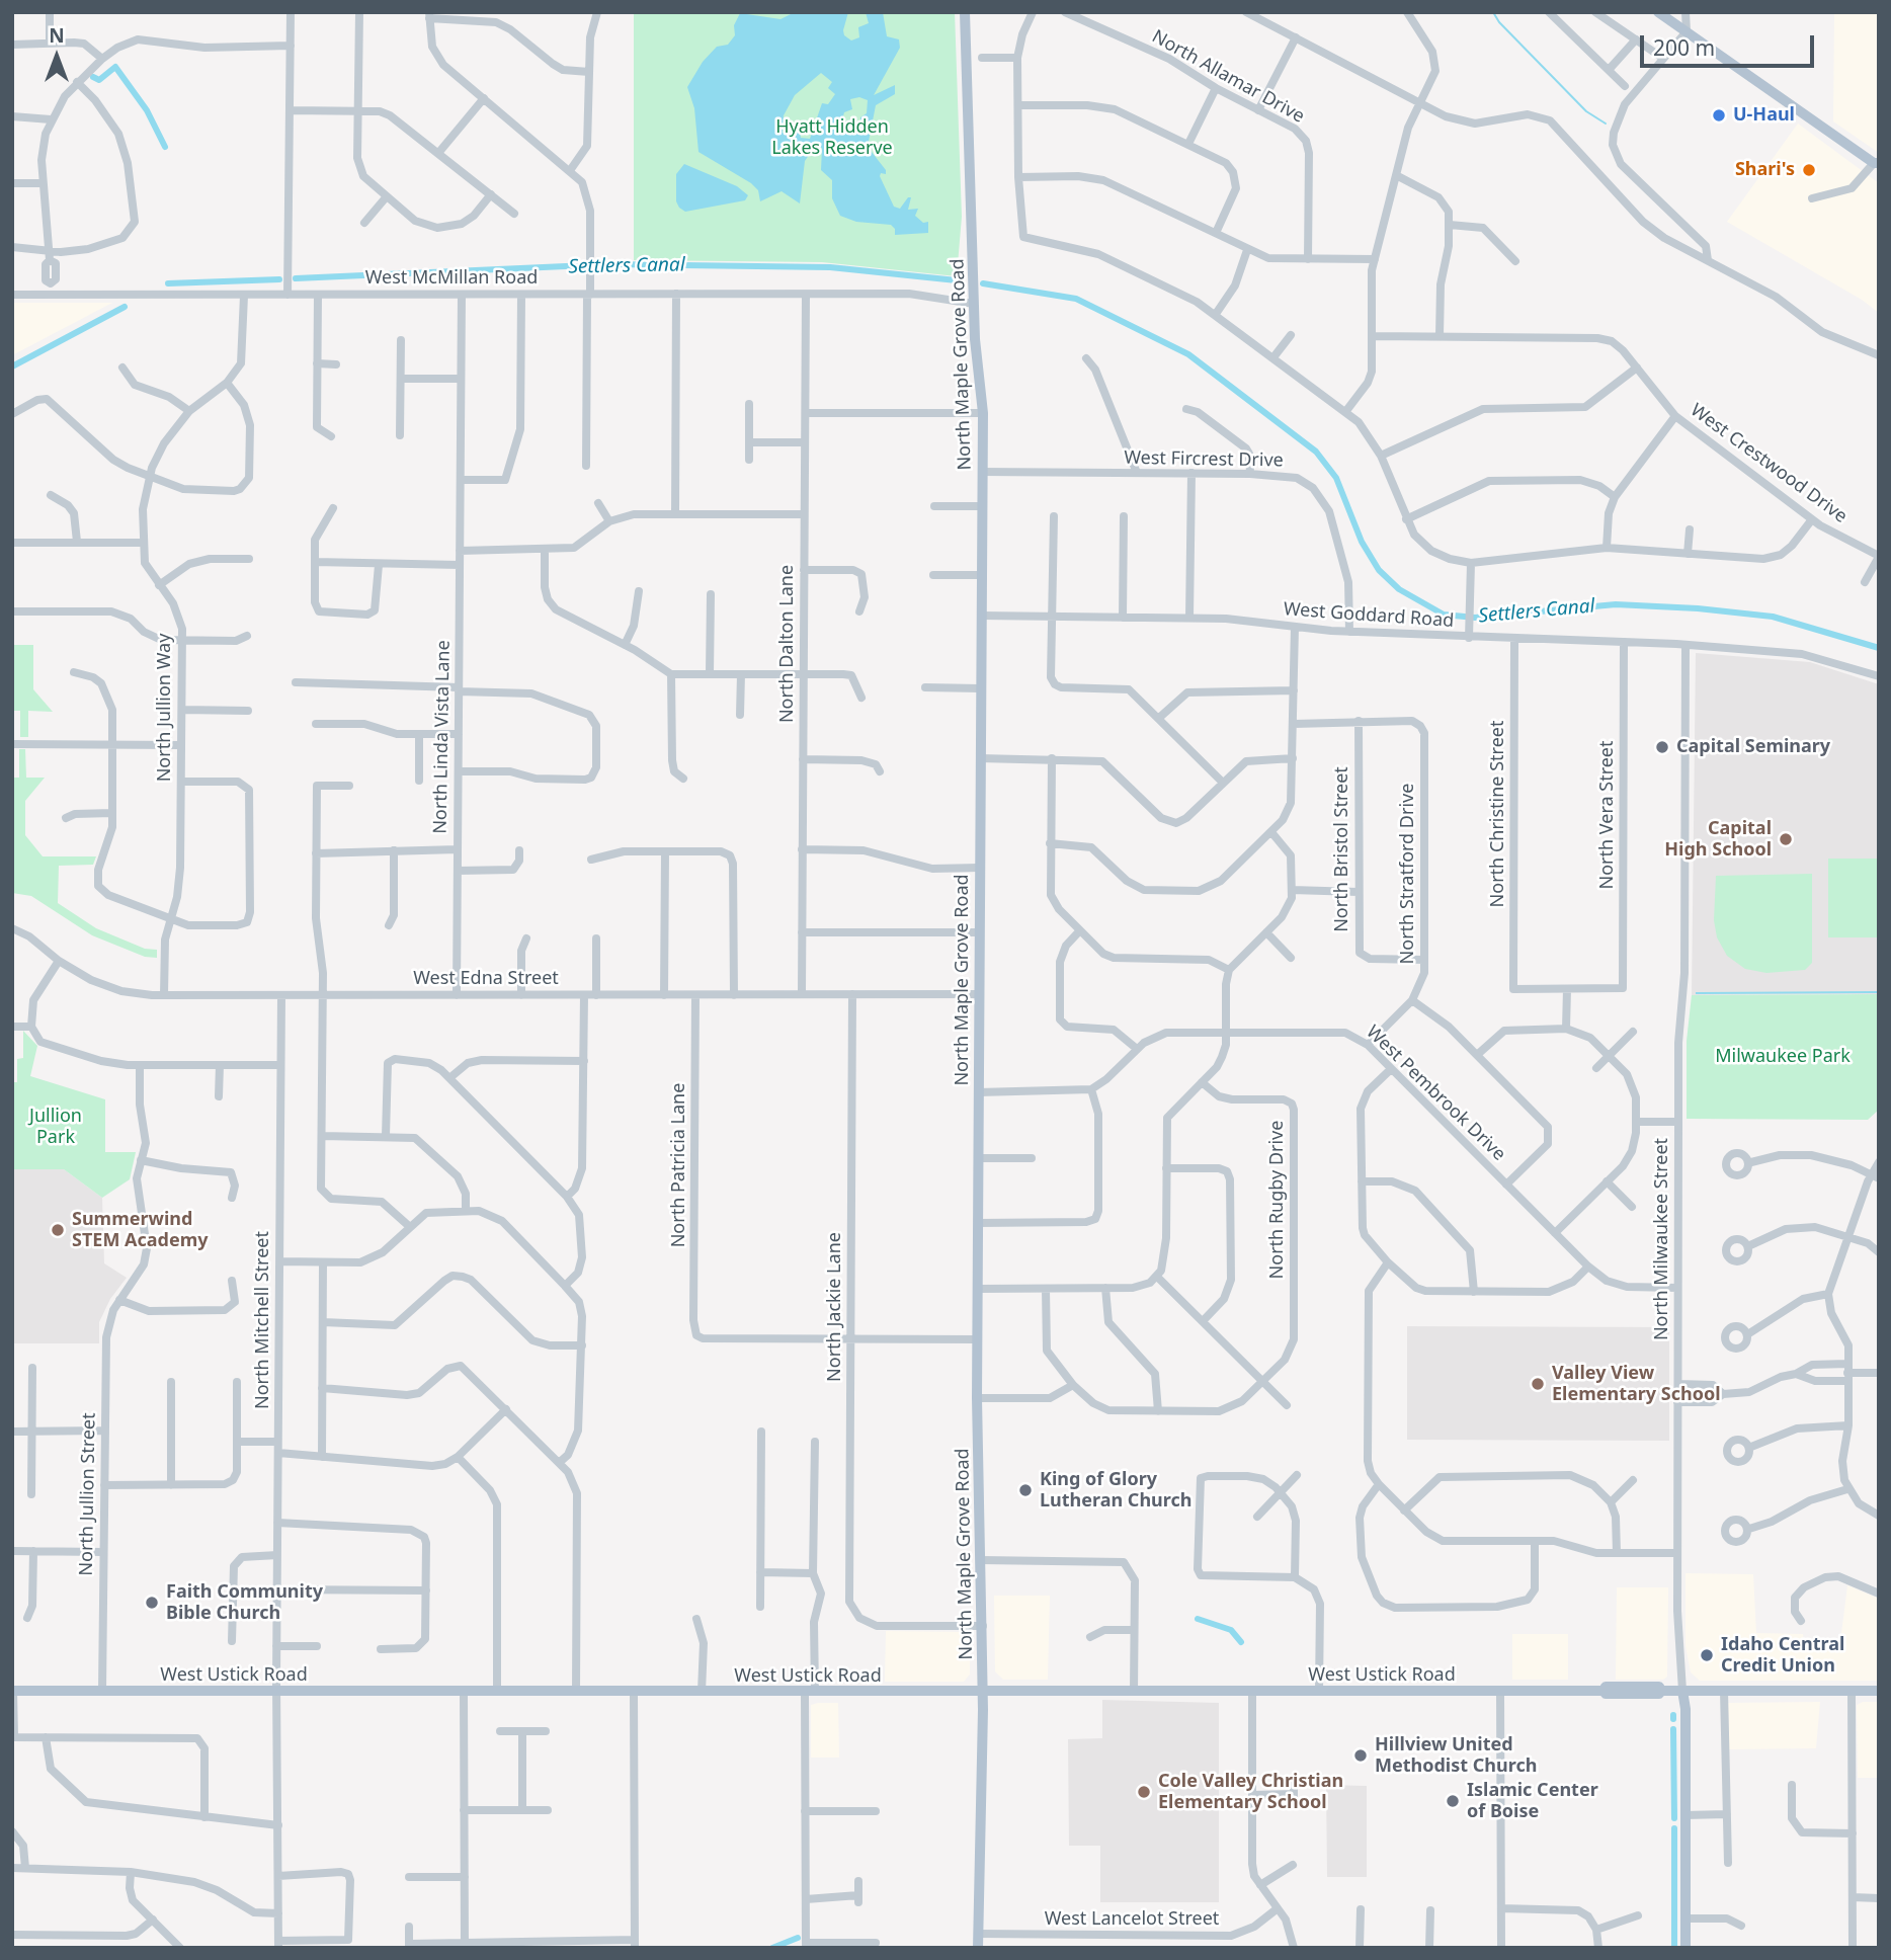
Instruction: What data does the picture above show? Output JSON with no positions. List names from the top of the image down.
{
  "streets": {
    "main road": ["North Maple Grove Road", "North Milwaukee Street", "West Ustick Road"],
    "street": [
      "North Allamar Drive",
      "West McMillan Road",
      "West Fircrest Drive",
      "West Crestwood Drive",
      "West Goddard Road",
      "North Dalton Lane",
      "North Jullion Way",
      "North Linda Vista Lane",
      "North Christine Street",
      "North Vera Street",
      "North Bristol Street",
      "North Stratford Drive",
      "West Edna Street",
      "West Pembrook Drive",
      "North Patricia Lane",
      "North Rugby Drive",
      "North Jackie Lane",
      "North Mitchell Street",
      "North Jullion Street",
      "West Lancelot Street"
    ]
  },
  "crossings": [
    ["West McMillan Road", "North Maple Grove Road"],
    ["West McMillan Road", "North Dalton Lane"],
    ["West McMillan Road", "North Jullion Way"],
    ["West McMillan Road", "North Linda Vista Lane"],
    ["North Maple Grove Road", "West Fircrest Drive"],
    ["North Maple Grove Road", "West Goddard Road"],
    ["North Maple Grove Road", "West Edna Street"],
    ["North Maple Grove Road", "North Jackie Lane"],
    ["North Maple Grove Road", "West Ustick Road"],
    ["North Maple Grove Road", "West Lancelot Street"],
    ["West Fircrest Drive", "West Goddard Road"],
    ["West Goddard Road", "North Christine Street"],
    ["West Goddard Road", "North Vera Street"],
    ["West Goddard Road", "North Milwaukee Street"],
    ["North Dalton Lane", "West Edna Street"],
    ["North Jullion Way", "West Edna Street"],
    ["North Linda Vista Lane", "West Edna Street"],
    ["North Christine Street", "North Vera Street"],
    ["North Bristol Street", "North Stratford Drive"],
    ["North Stratford Drive", "West Pembrook Drive"],
    ["West Edna Street", "North Patricia Lane"],
    ["West Edna Street", "North Jackie Lane"],
    ["West Edna Street", "North Mitchell Street"],
    ["West Pembrook Drive", "North Milwaukee Street"],
    ["North Patricia Lane", "North Jackie Lane"],
    ["North Milwaukee Street", "West Ustick Road"],
    ["North Mitchell Street", "West Ustick Road"],
    ["North Jullion Street", "West Ustick Road"]
  ],
  "water": ["Settlers Canal"],
  "parks": ["Hyatt Hidden Lakes Reserve", "Milwaukee Park", "Jullion Park"],
  "places": [
    "U-Haul",
    "Shari's",
    "Capital Seminary",
    "Capital High School",
    "Summerwind STEM Academy",
    "Valley View Elementary School",
    "King of Glory Lutheran Church",
    "Faith Community Bible Church",
    "Idaho Central Credit Union",
    "Hillview United Methodist Church",
    "Cole Valley Christian Elementary School",
    "Islamic Center of Boise"
  ],
  "scale_bar": "200 m",
  "north": "top"
}
